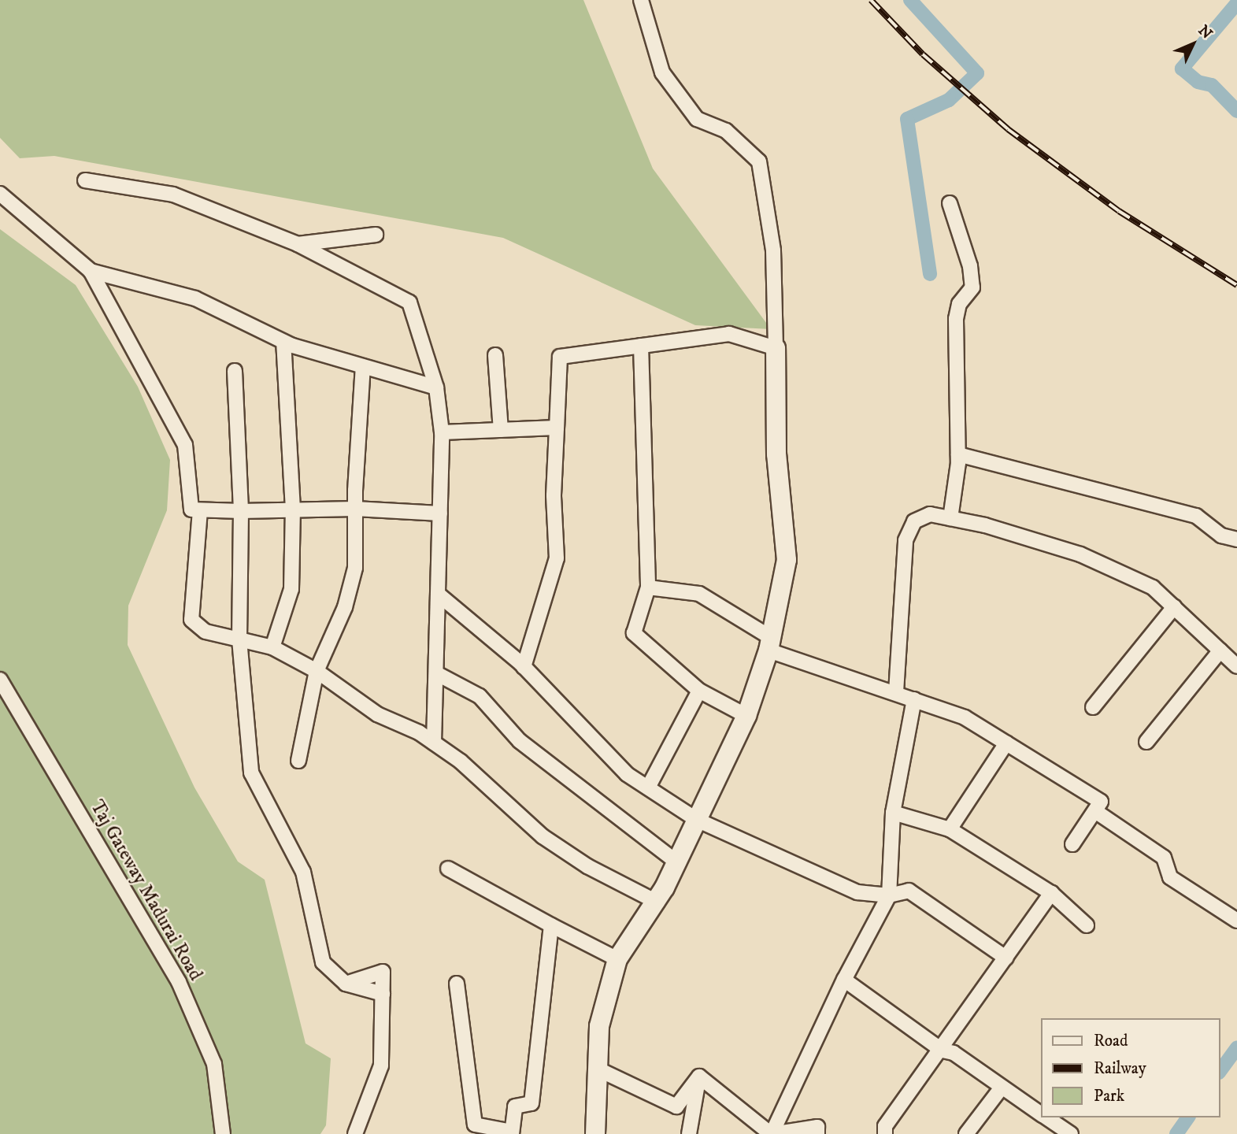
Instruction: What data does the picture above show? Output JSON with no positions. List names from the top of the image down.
{
  "streets": {
    "street": ["Taj Gateway Madurai Road"]
  },
  "legend": ["Road", "Railway", "Park"],
  "north": "top right"
}
